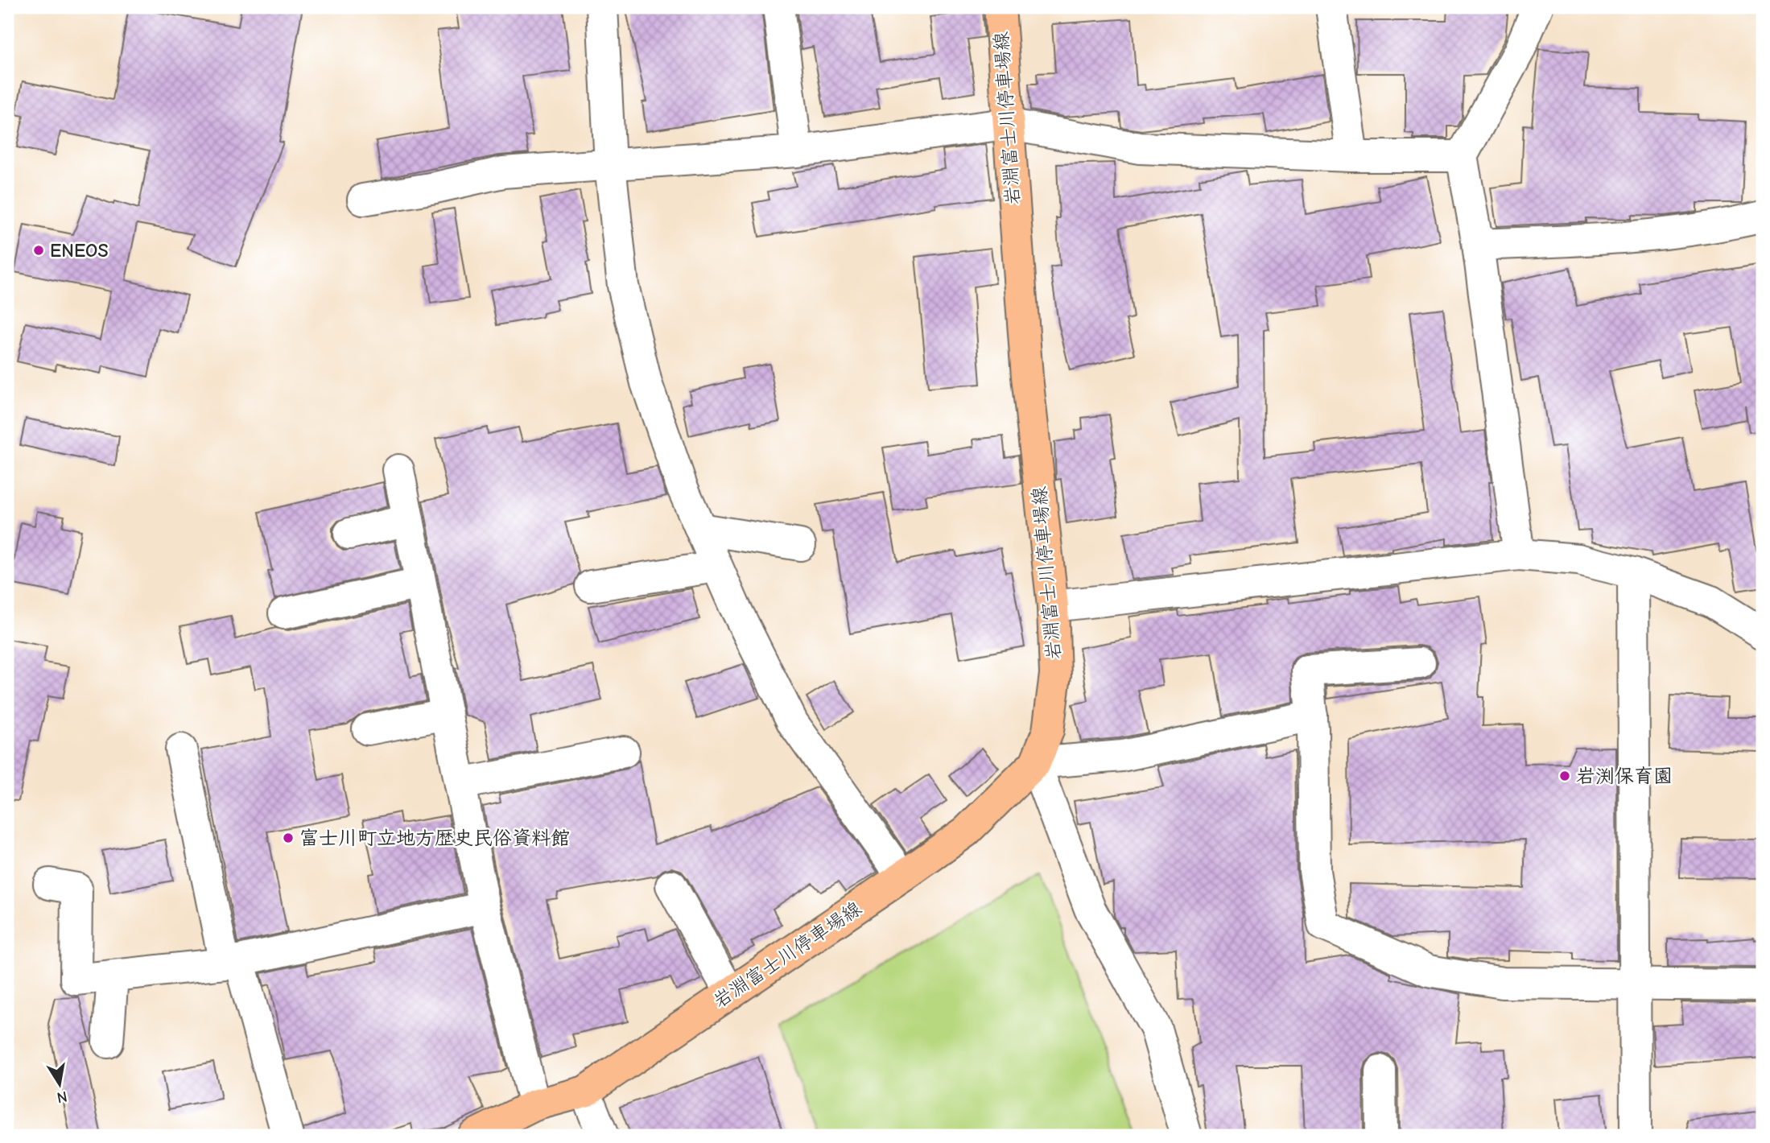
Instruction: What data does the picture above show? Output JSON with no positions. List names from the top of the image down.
{
  "streets": {
    "main road": ["岩淵富士川停車場線"]
  },
  "places": ["ENEOS", "岩渕保育園", "富士川町立地方歴史民俗資料館"],
  "north": "bottom"
}
